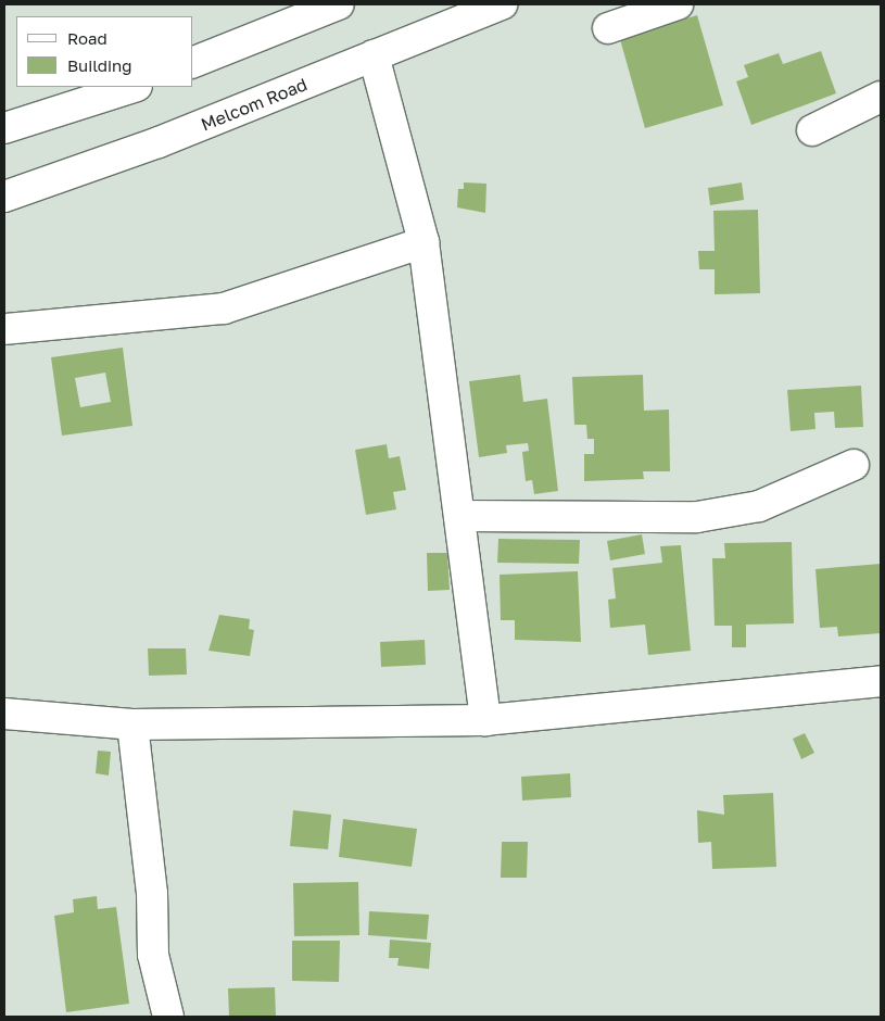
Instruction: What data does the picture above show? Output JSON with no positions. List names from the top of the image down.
{
  "streets": {
    "street": ["Melcom Road"]
  },
  "legend": ["Road", "Building"]
}
